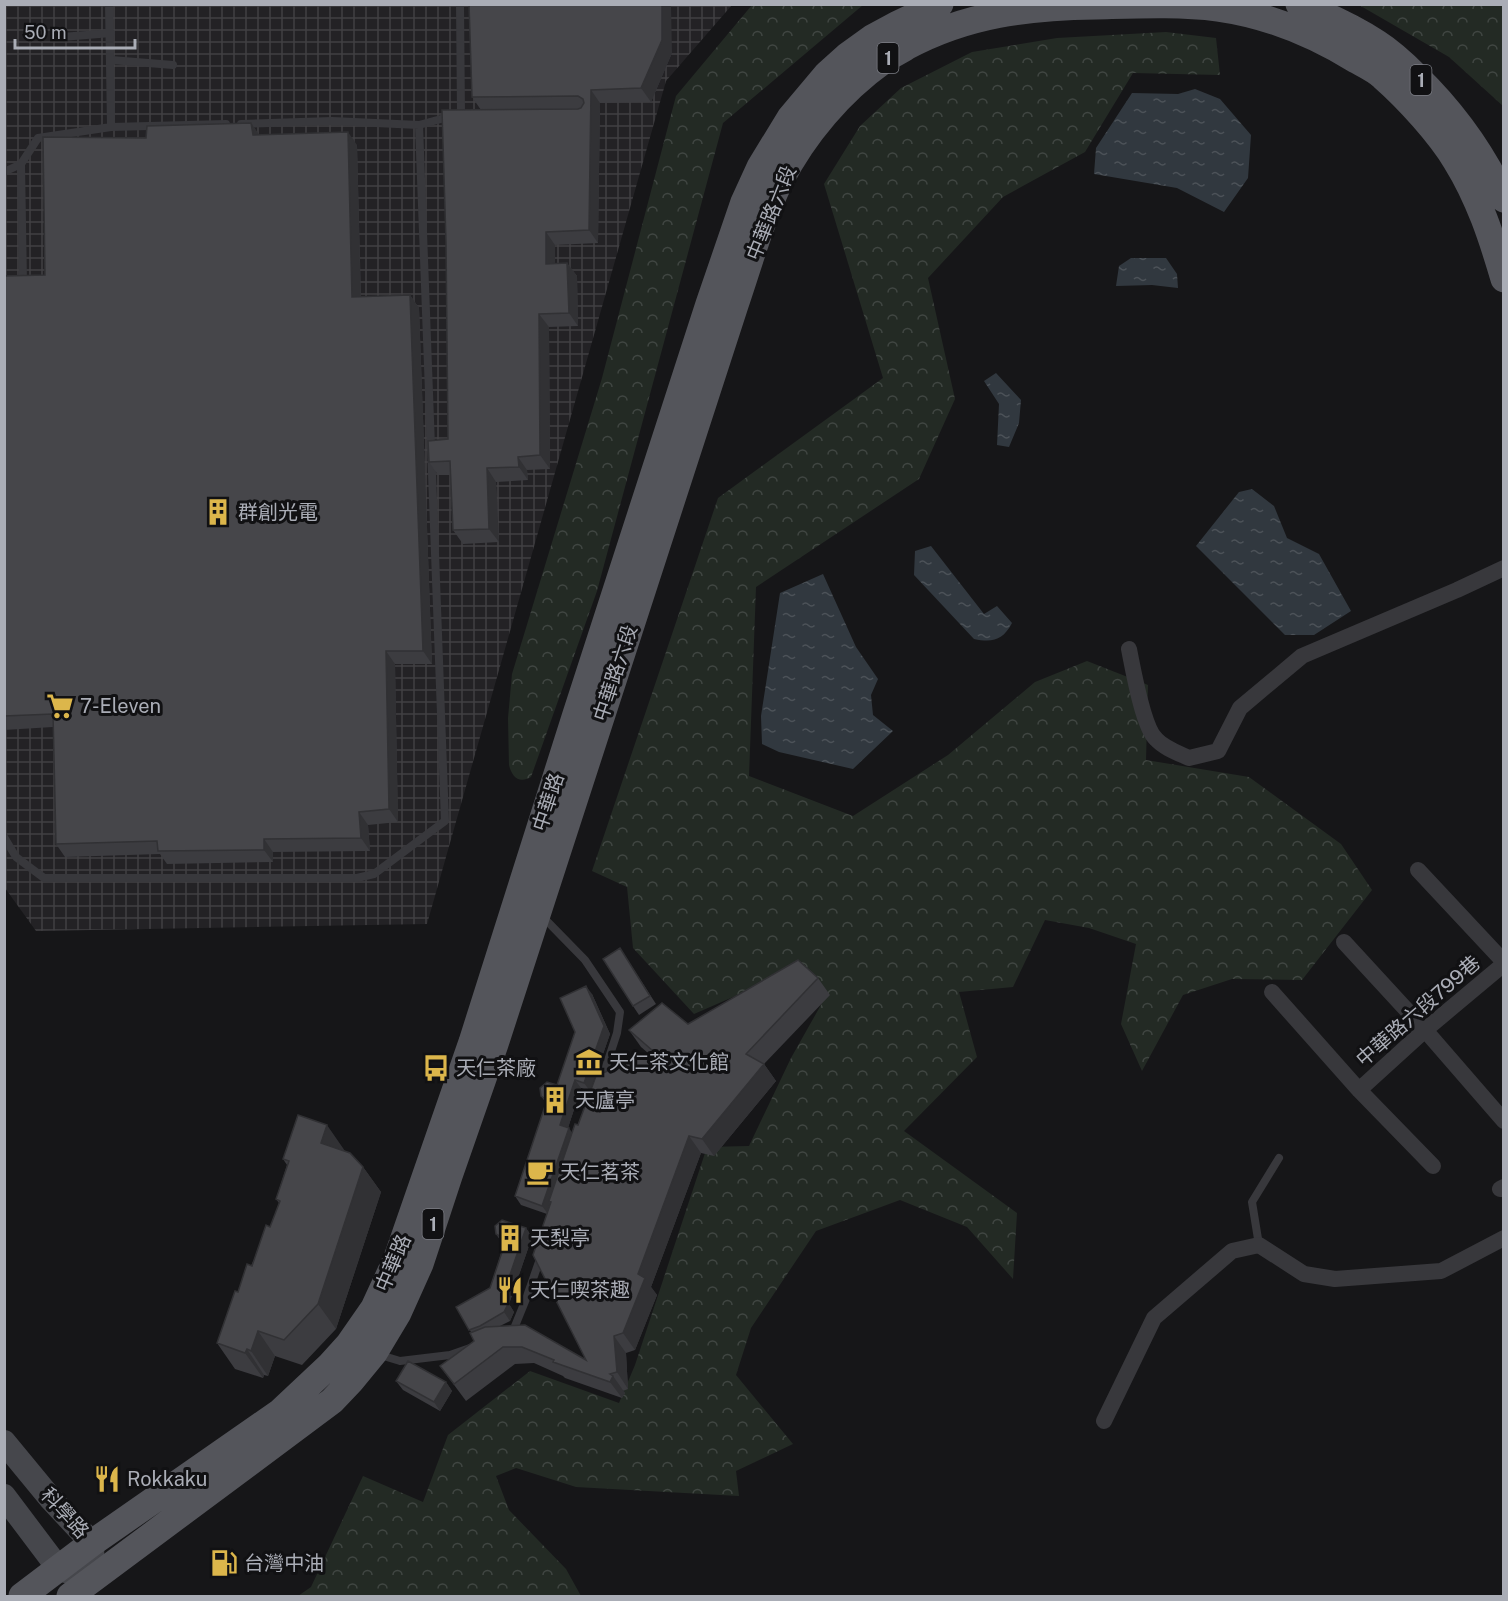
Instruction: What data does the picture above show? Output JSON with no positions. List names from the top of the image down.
{
  "streets": {
    "main road": ["1", "中華路六段", "中華路"],
    "street": ["中華路六段799巷", "科學路"]
  },
  "crossings": [
    ["中華路六段", "中華路"],
    ["中華路", "科學路"]
  ],
  "places": {
    "building": ["群創光電", "天廬亭", "天梨亭"],
    "supermarket": ["7-Eleven"],
    "museum": ["天仁茶文化館"],
    "bus stop": ["天仁茶廠"],
    "cafe": ["天仁茗茶"],
    "restaurant": ["天仁喫茶趣", "Rokkaku"],
    "fuel station": ["台灣中油"]
  },
  "scale_bar": "50 m"
}
